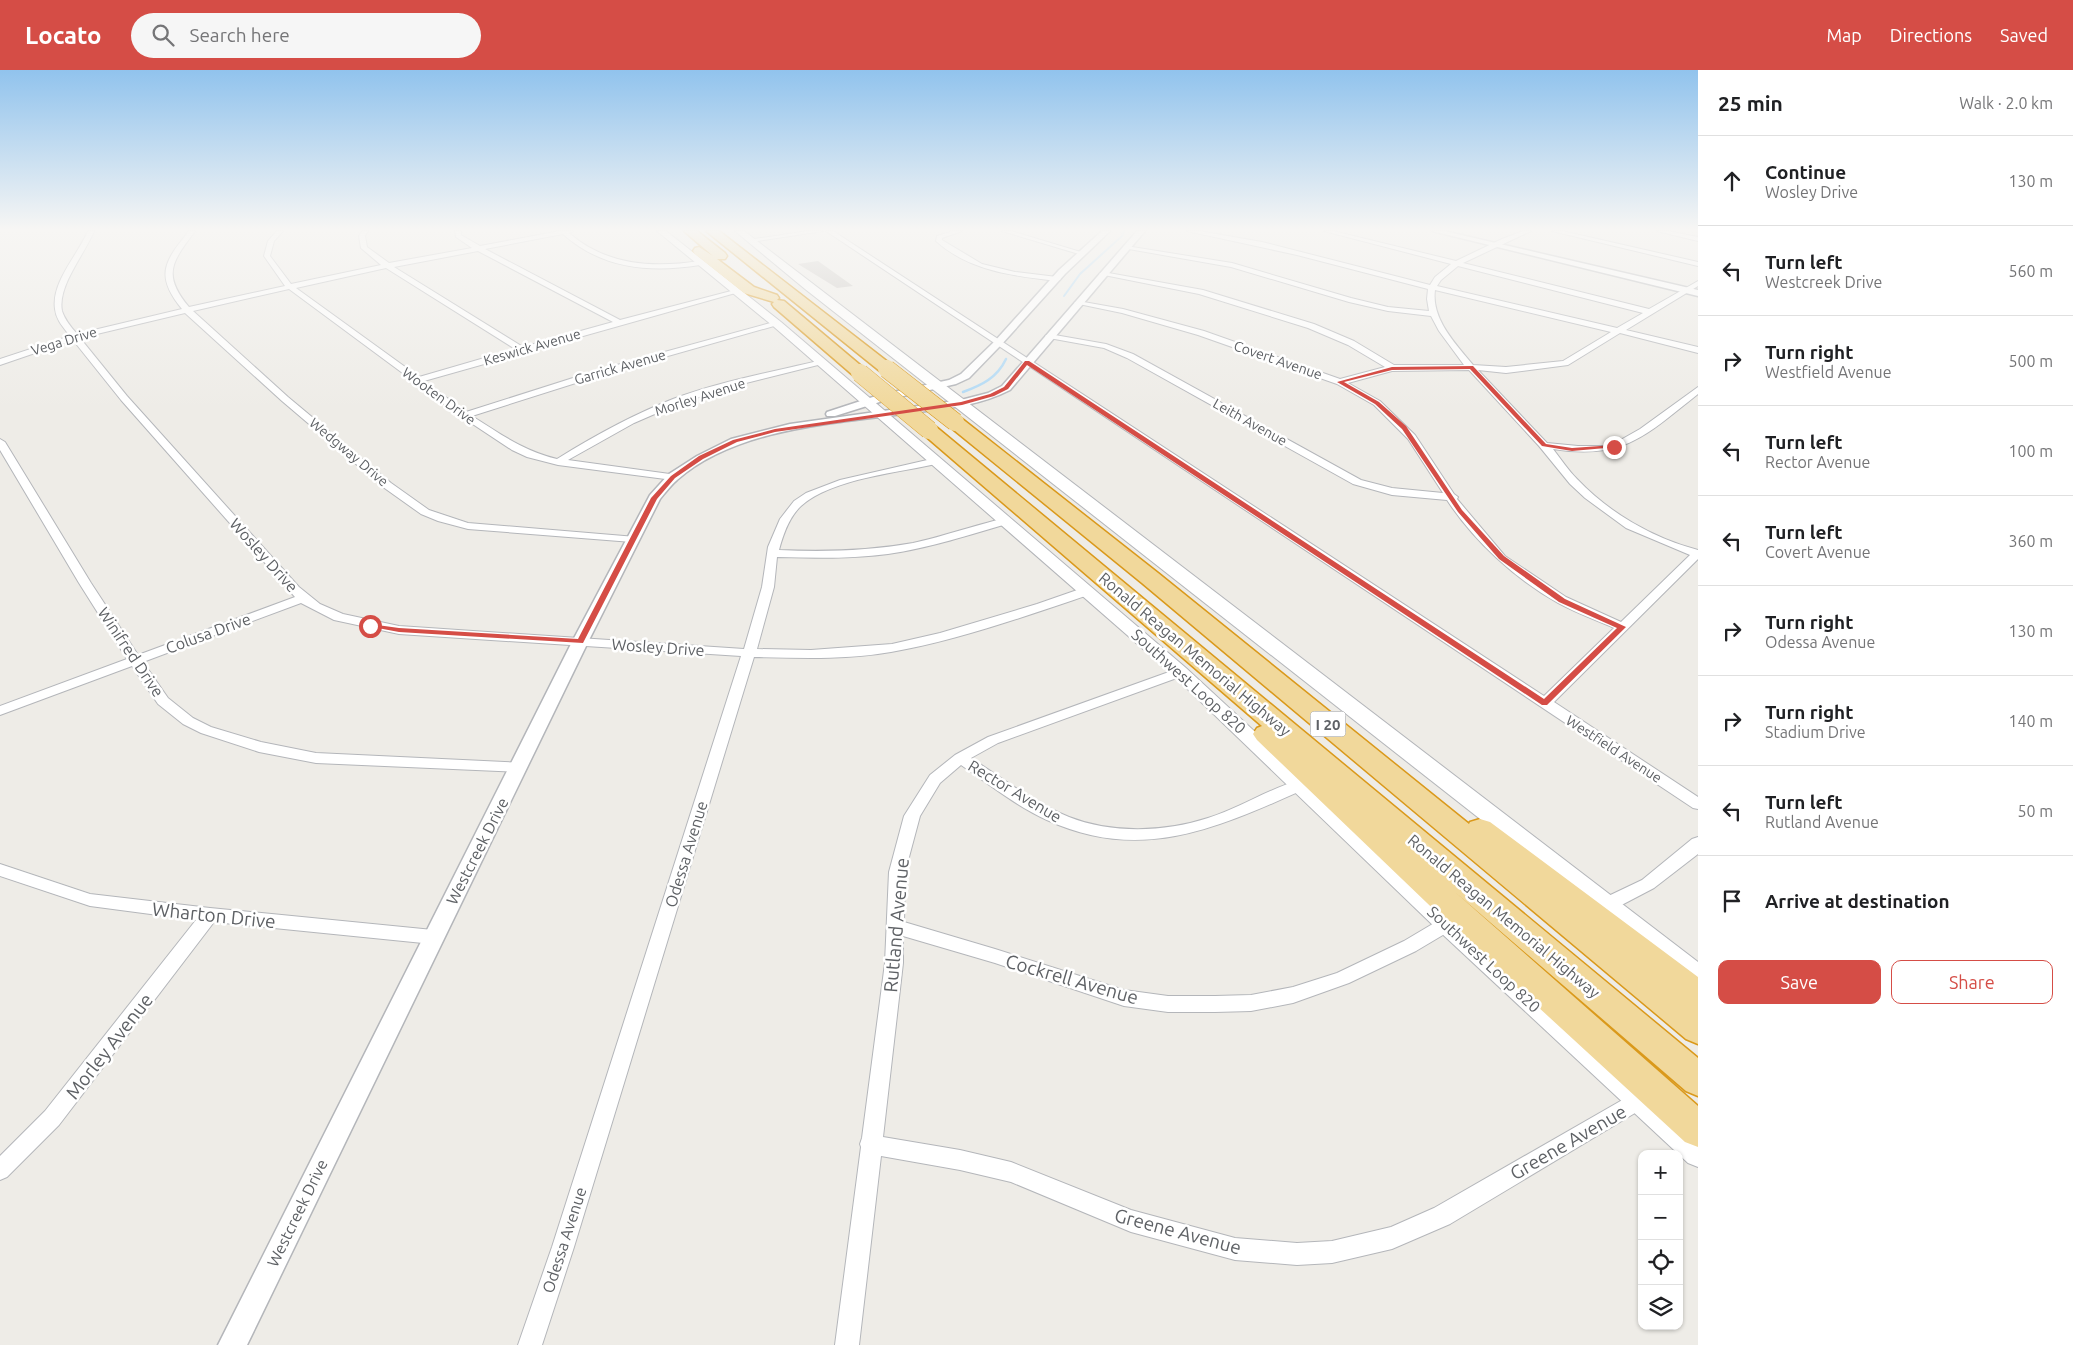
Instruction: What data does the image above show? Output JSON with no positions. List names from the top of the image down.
{
  "streets": {
    "highway": ["Ronald Reagan Memorial Highway", "I 20"],
    "main road": ["Southwest Loop 820"],
    "street": [
      "Vega Drive",
      "Keswick Avenue",
      "Covert Avenue",
      "Garrick Avenue",
      "Wooten Drive",
      "Morley Avenue",
      "Leith Avenue",
      "Wedgway Drive",
      "Wosley Drive",
      "Colusa Drive",
      "Winifred Drive",
      "Westfield Avenue",
      "Rector Avenue",
      "Westcreek Drive",
      "Odessa Avenue",
      "Wharton Drive",
      "Rutland Avenue",
      "Cockrell Avenue",
      "Greene Avenue"
    ]
  },
  "crossings": [
    ["Vega Drive", "Wedgway Drive"],
    ["Vega Drive", "Wosley Drive"],
    ["Keswick Avenue", "Wooten Drive"],
    ["Keswick Avenue", "Southwest Loop 820"],
    ["Covert Avenue", "Leith Avenue"],
    ["Covert Avenue", "Westcreek Drive"],
    ["Garrick Avenue", "Wooten Drive"],
    ["Garrick Avenue", "Southwest Loop 820"],
    ["Wooten Drive", "Morley Avenue"],
    ["Wooten Drive", "Westcreek Drive"],
    ["Morley Avenue", "Southwest Loop 820"],
    ["Morley Avenue", "Wharton Drive"],
    ["Leith Avenue", "Westcreek Drive"],
    ["Wedgway Drive", "Westcreek Drive"],
    ["Wosley Drive", "Colusa Drive"],
    ["Wosley Drive", "Southwest Loop 820"],
    ["Wosley Drive", "Westcreek Drive"],
    ["Wosley Drive", "Odessa Avenue"],
    ["Colusa Drive", "Winifred Drive"],
    ["Winifred Drive", "Westcreek Drive"],
    ["Ronald Reagan Memorial Highway", "Southwest Loop 820"],
    ["Ronald Reagan Memorial Highway", "Westcreek Drive"],
    ["Ronald Reagan Memorial Highway", "Rutland Avenue"],
    ["Southwest Loop 820", "Rector Avenue"],
    ["Southwest Loop 820", "Westcreek Drive"],
    ["Southwest Loop 820", "Odessa Avenue"],
    ["Southwest Loop 820", "Rutland Avenue"],
    ["Southwest Loop 820", "Cockrell Avenue"],
    ["Southwest Loop 820", "Greene Avenue"],
    ["Westfield Avenue", "Westcreek Drive"],
    ["Rector Avenue", "Rutland Avenue"],
    ["Westcreek Drive", "Wharton Drive"],
    ["Rutland Avenue", "Cockrell Avenue"],
    ["Rutland Avenue", "Greene Avenue"]
  ],
  "page": {
    "header": "Locato",
    "search": "Search here",
    "nav": ["Map", "Directions", "Saved"],
    "heading": ["25 min", "Walk · 2.0 km"],
    "list": [
      ["Continue", "Wosley Drive", "130 m"],
      ["Turn left", "Westcreek Drive", "560 m"],
      ["Turn right", "Westfield Avenue", "500 m"],
      ["Turn left", "Rector Avenue", "100 m"],
      ["Turn left", "Covert Avenue", "360 m"],
      ["Turn right", "Odessa Avenue", "130 m"],
      ["Turn right", "Stadium Drive", "140 m"],
      ["Turn left", "Rutland Avenue", "50 m"],
      "Arrive at destination"
    ],
    "buttons": ["Save", "Share"],
    "map_buttons": ["+", "−"]
  }
}
